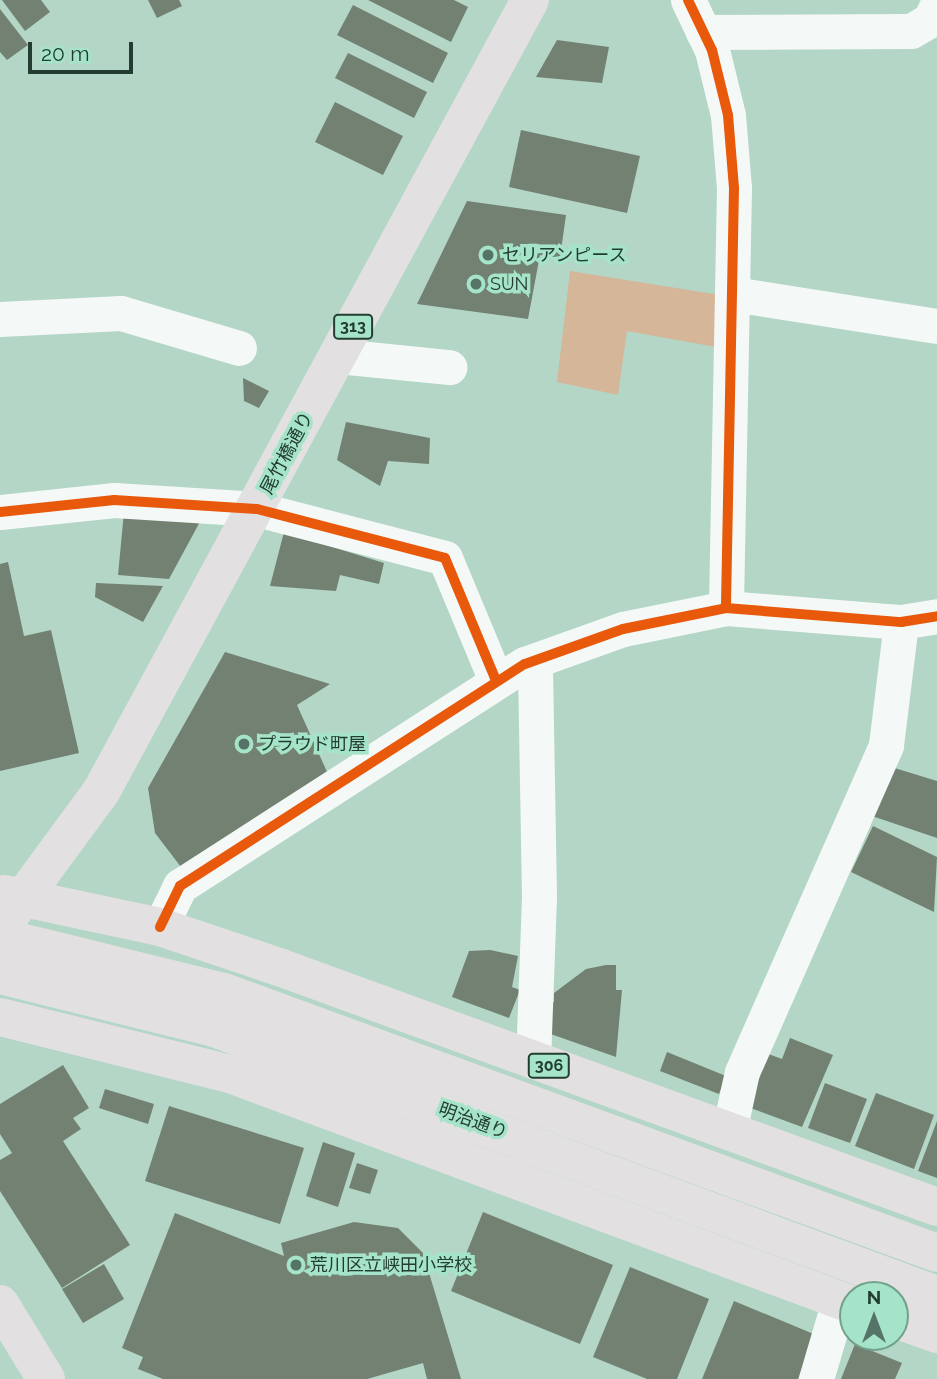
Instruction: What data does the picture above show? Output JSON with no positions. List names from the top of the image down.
{
  "streets": {
    "main road": [
      "313",
      "尾竹橋通り",
      "306",
      "明治通り"
    ]
  },
  "crossings": [
    ["尾竹橋通り", "306"]
  ],
  "places": [
    "セリアンピース",
    "SUN",
    "プラウド町屋",
    "荒川区立峡田小学校"
  ],
  "scale_bar": "20 m",
  "north": "top"
}
